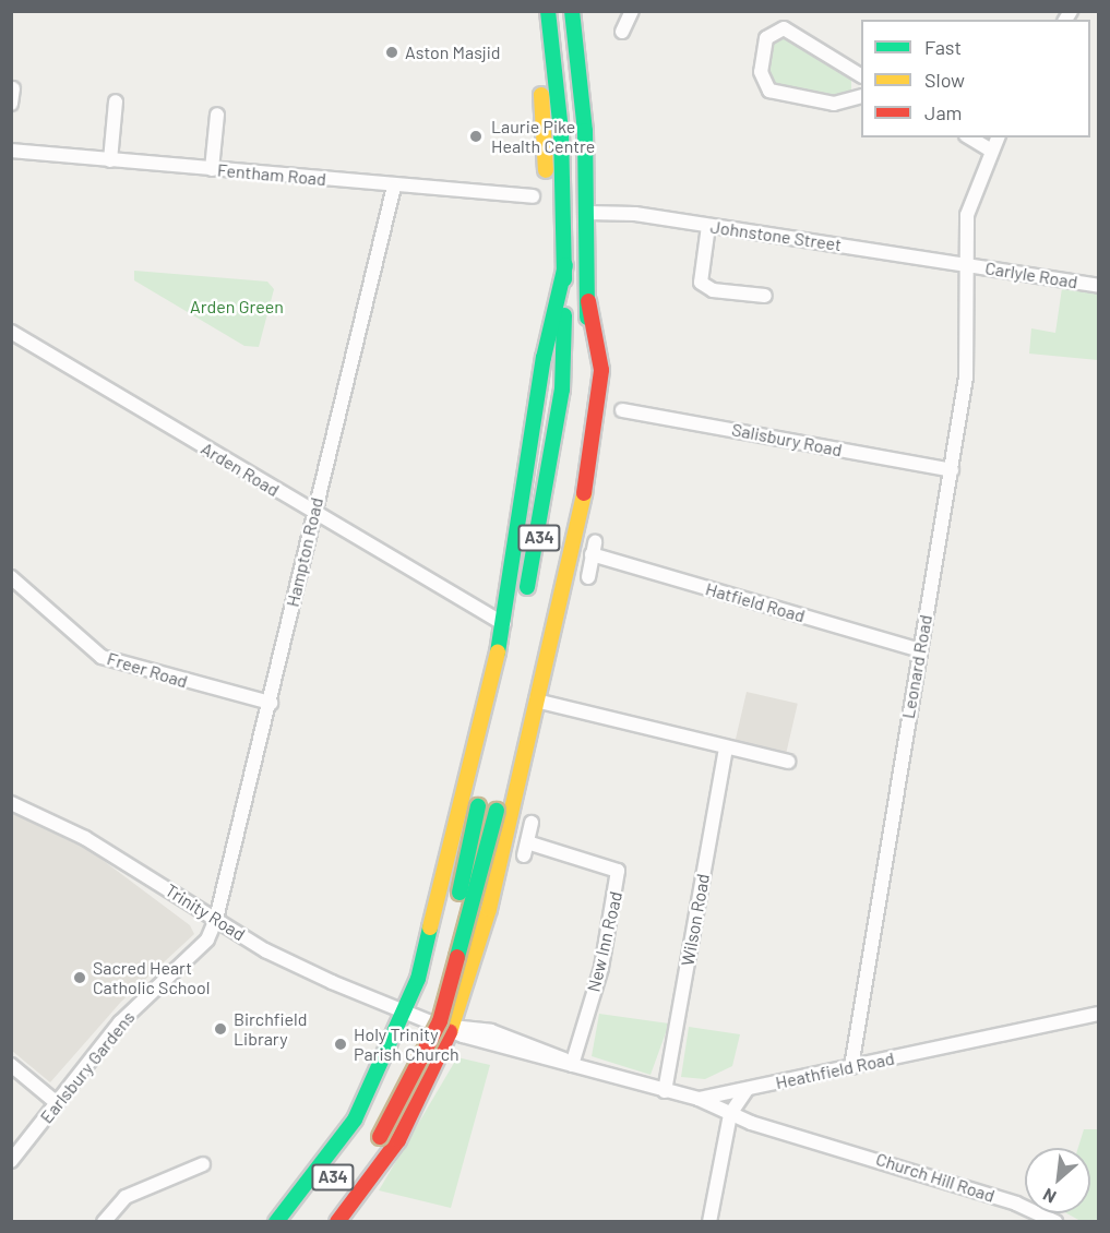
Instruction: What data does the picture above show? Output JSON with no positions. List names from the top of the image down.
{
  "streets": {
    "highway": ["A34"],
    "street": [
      "Fentham Road",
      "Johnstone Street",
      "Carlyle Road",
      "Salisbury Road",
      "Arden Road",
      "Hampton Road",
      "Hatfield Road",
      "Leonard Road",
      "Freer Road",
      "Trinity Road",
      "Wilson Road",
      "New Inn Road",
      "Earlsbury Gardens",
      "Heathfield Road",
      "Church Hill Road"
    ]
  },
  "crossings": [
    ["Fentham Road", "Hampton Road"],
    ["Johnstone Street", "Carlyle Road"],
    ["Johnstone Street", "A34"],
    ["Johnstone Street", "Leonard Road"],
    ["Carlyle Road", "Leonard Road"],
    ["Salisbury Road", "Leonard Road"],
    ["Arden Road", "Hampton Road"],
    ["Hampton Road", "Freer Road"],
    ["Hampton Road", "Trinity Road"],
    ["Hampton Road", "Earlsbury Gardens"],
    ["Hatfield Road", "Leonard Road"],
    ["Leonard Road", "Heathfield Road"],
    ["Trinity Road", "Earlsbury Gardens"],
    ["Trinity Road", "Heathfield Road"],
    ["Wilson Road", "Heathfield Road"],
    ["New Inn Road", "Heathfield Road"],
    ["Heathfield Road", "Church Hill Road"]
  ],
  "parks": ["Arden Green"],
  "places": [
    "Aston Masjid",
    "Laurie Pike Health Centre",
    "Sacred Heart Catholic School",
    "Birchfield Library",
    "Holy Trinity Parish Church"
  ],
  "legend": ["Fast", "Slow", "Jam"],
  "north": "bottom left"
}
